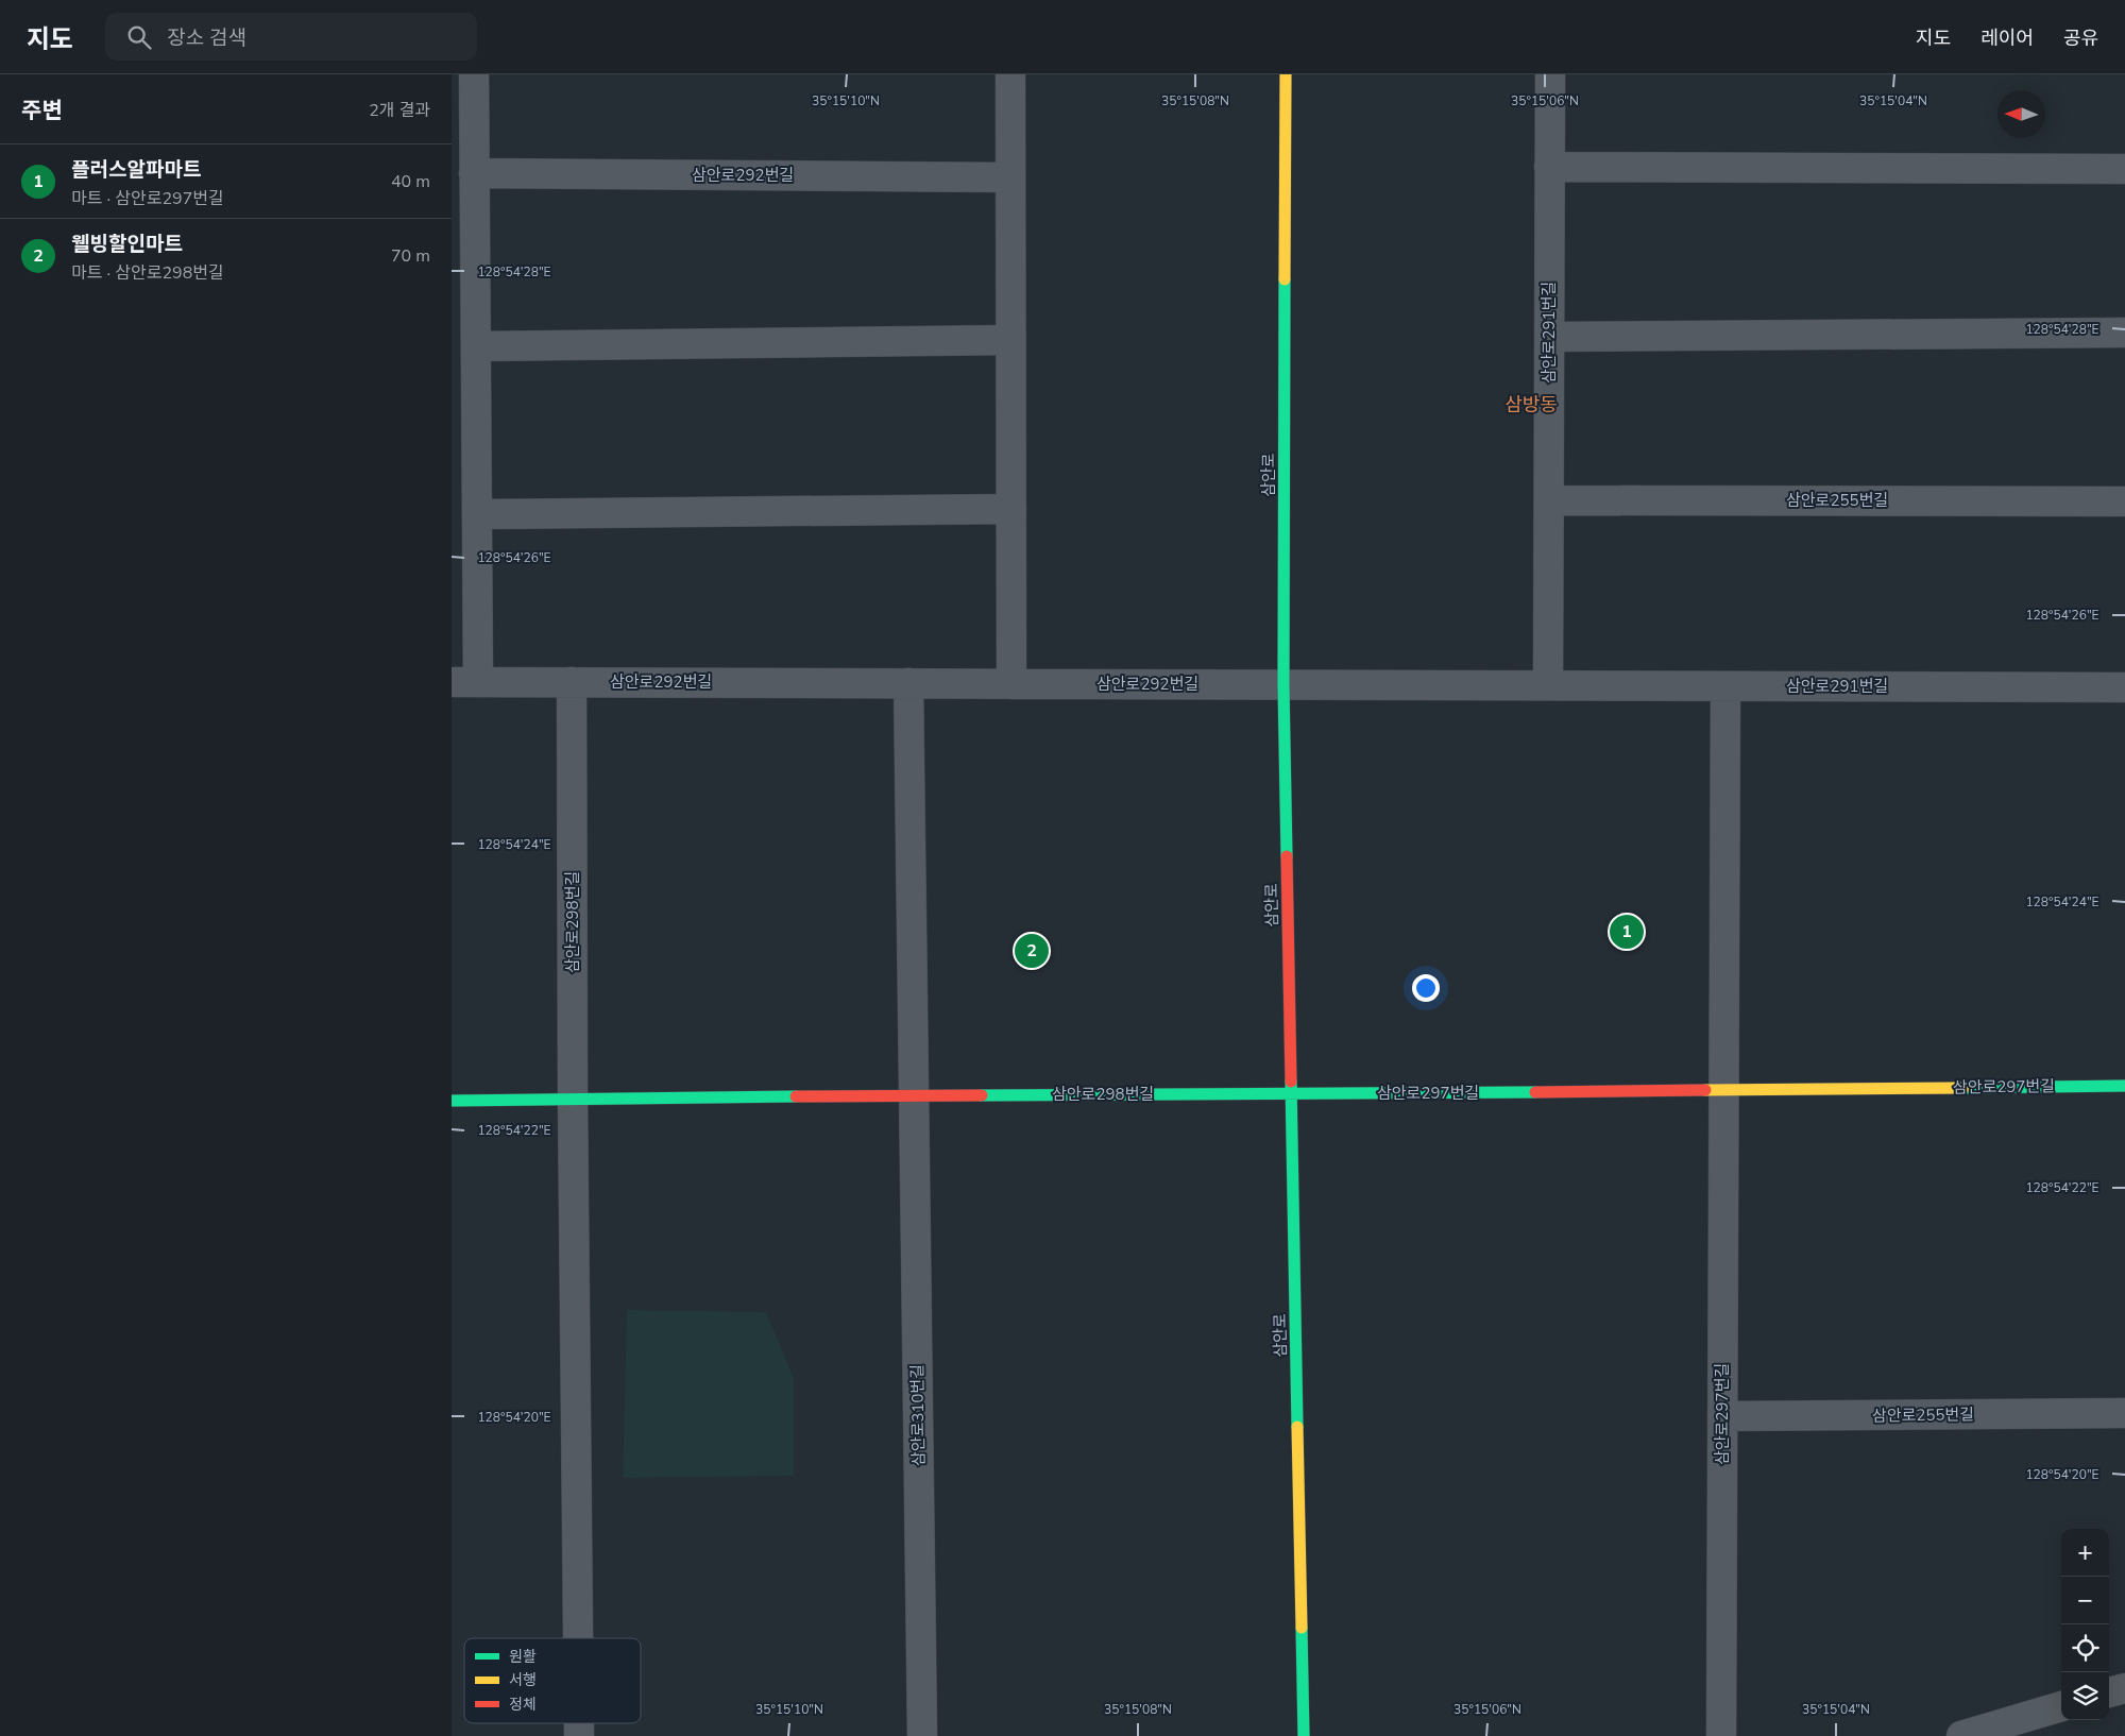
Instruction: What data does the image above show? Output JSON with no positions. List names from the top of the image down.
{
  "streets": {
    "street": [
      "삼안로292번길",
      "삼안로291번길",
      "삼안로",
      "삼안로255번길",
      "삼안로298번길",
      "삼안로297번길",
      "삼안로310번길"
    ]
  },
  "crossings": [
    ["삼안로292번길", "삼안로291번길"],
    ["삼안로292번길", "삼안로"],
    ["삼안로292번길", "삼안로298번길"],
    ["삼안로291번길", "삼안로"],
    ["삼안로291번길", "삼안로255번길"],
    ["삼안로", "삼안로298번길"],
    ["삼안로", "삼안로297번길"],
    ["삼안로255번길", "삼안로297번길"],
    ["삼안로298번길", "삼안로297번길"],
    ["삼안로298번길", "삼안로310번길"]
  ],
  "districts": ["삼방동"],
  "legend": ["원활", "서행", "정체"],
  "north": "left",
  "page": {
    "header": "지도",
    "search": "장소 검색",
    "nav": ["지도", "레이어", "공유"],
    "heading": ["주변", "2개 결과"],
    "list": [
      {
        "mark": "1",
        "name": "플러스알파마트",
        "note": "마트 · 삼안로297번길",
        "value": "40 m"
      },
      {
        "mark": "2",
        "name": "웰빙할인마트",
        "note": "마트 · 삼안로298번길",
        "value": "70 m"
      }
    ],
    "pins": ["1", "2"],
    "map_buttons": ["+", "−"]
  },
  "coordinates": [
    "35°15'10\"N",
    "35°15'08\"N",
    "35°15'06\"N",
    "35°15'04\"N",
    "128°54'28\"E",
    "128°54'26\"E",
    "128°54'24\"E",
    "128°54'22\"E",
    "128°54'20\"E"
  ]
}
